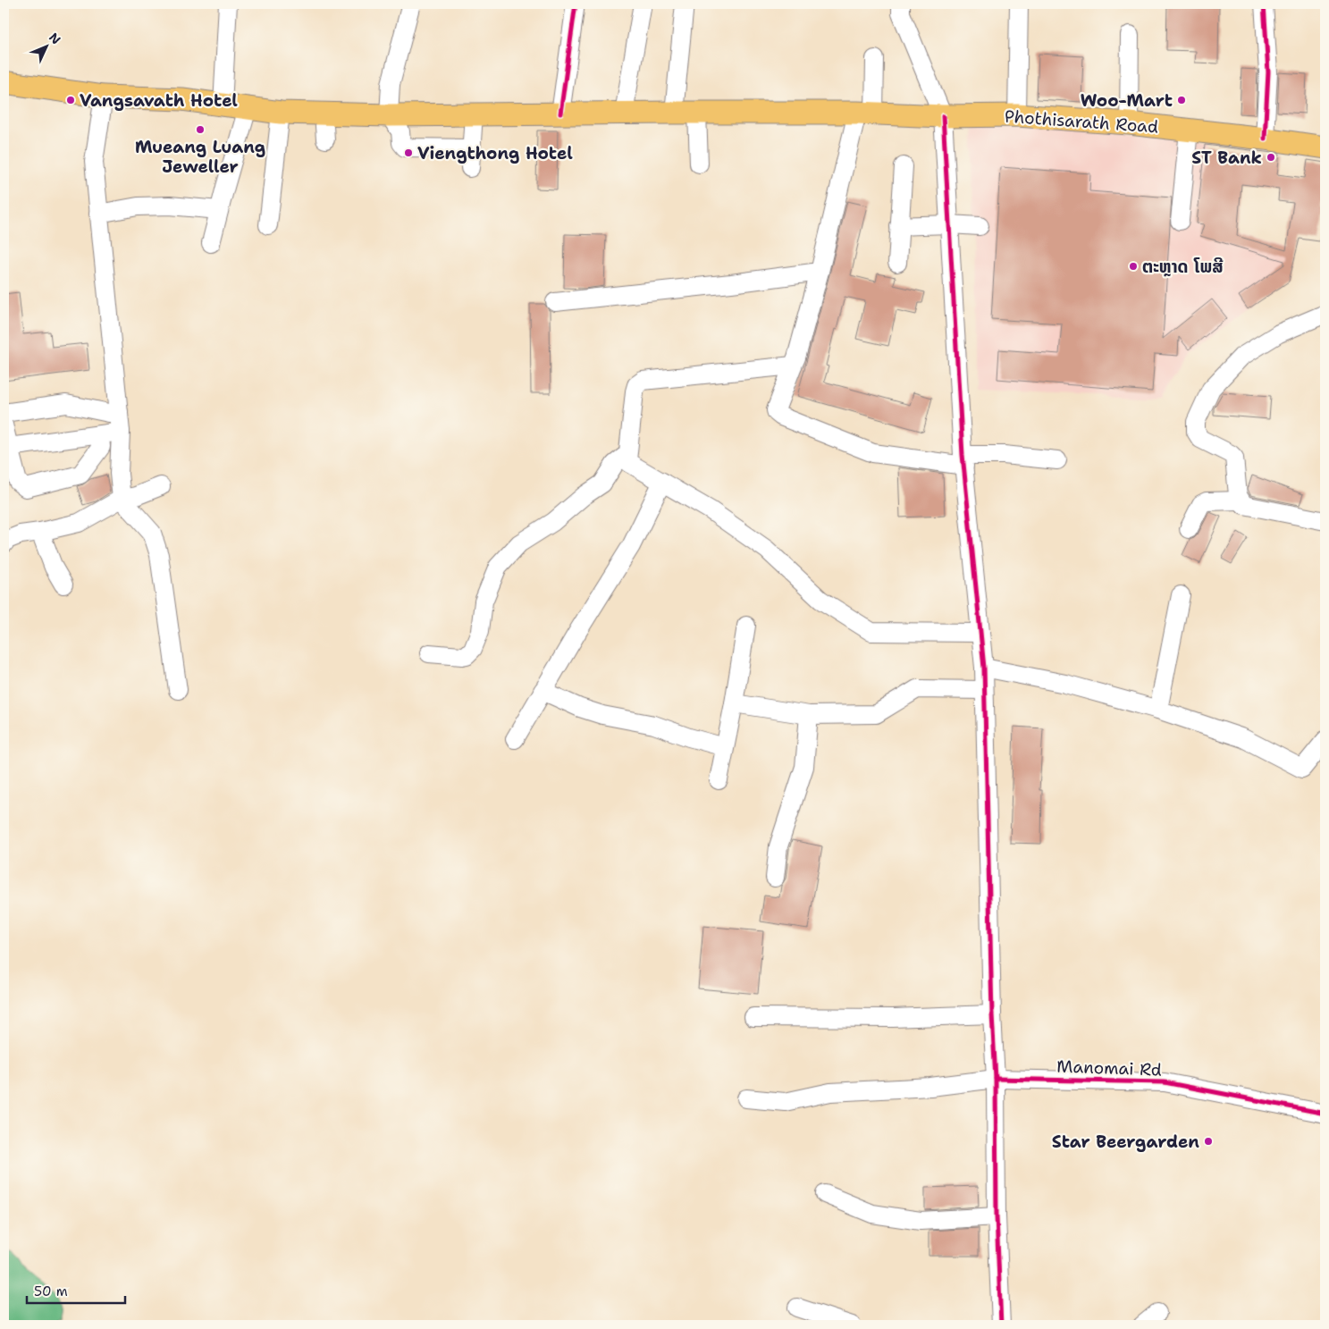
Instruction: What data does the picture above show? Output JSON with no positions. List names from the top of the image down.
{
  "streets": {
    "main road": ["Phothisarath Road"],
    "street": ["Manomai Rd"]
  },
  "places": [
    "Vangsavath Hotel",
    "Woo-Mart",
    "Mueang Luang Jeweller",
    "Viengthong Hotel",
    "ST Bank",
    "ຕະຫຼາດ ໂພສີ",
    "Star Beergarden"
  ],
  "scale_bar": "50 m",
  "north": "top right"
}
